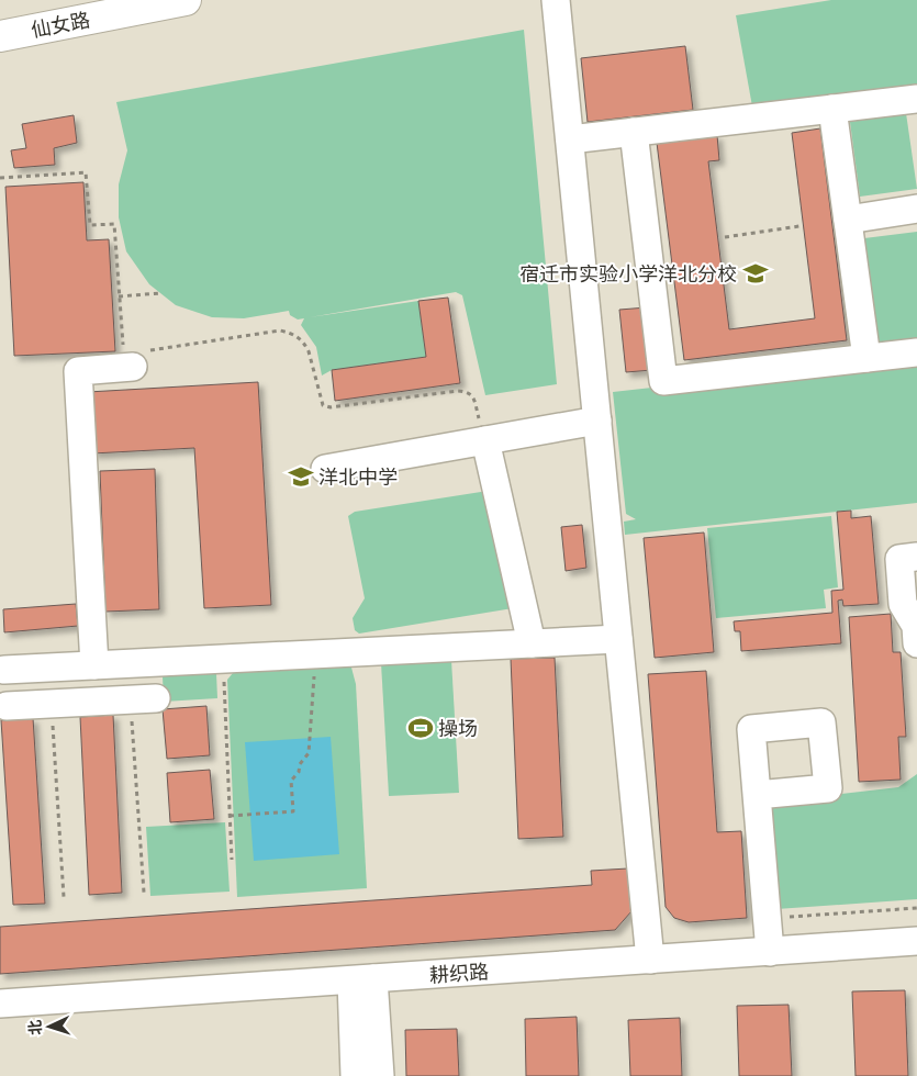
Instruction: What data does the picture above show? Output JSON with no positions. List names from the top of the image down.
{
  "streets": {
    "main road": ["仙女路"],
    "street": ["耕织路"]
  },
  "places": {
    "school or university": ["宿迁市实验小学洋北分校", "洋北中学"],
    "sports": ["操场"]
  },
  "north": "left"
}
